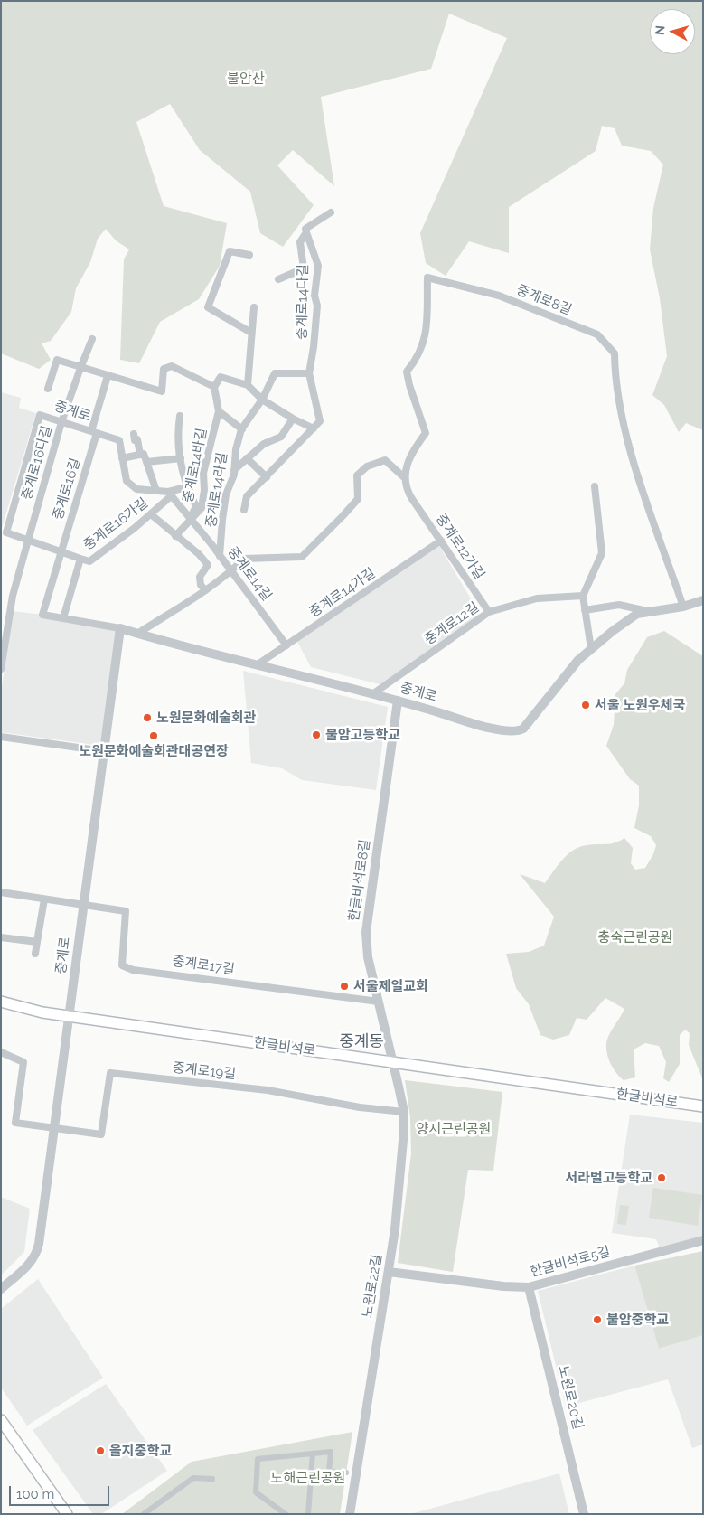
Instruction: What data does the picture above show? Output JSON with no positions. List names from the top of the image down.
{
  "streets": {
    "main road": ["한글비석로"],
    "street": [
      "중계로8길",
      "중계로14다길",
      "중계로",
      "중계로16다길",
      "중계로14바길",
      "중계로16길",
      "중계로14라길",
      "중계로16가길",
      "중계로12가길",
      "중계로14길",
      "중계로14가길",
      "중계로12길",
      "한글비석로8길",
      "중계로17길",
      "중계로19길",
      "한글비석로5길",
      "노원로22길",
      "노원로20길"
    ]
  },
  "crossings": [
    ["중계로8길", "중계로"],
    ["중계로8길", "중계로12가길"],
    ["중계로14다길", "중계로14라길"],
    ["중계로", "중계로16다길"],
    ["중계로", "중계로16길"],
    ["중계로", "중계로14가길"],
    ["중계로", "중계로12길"],
    ["중계로", "한글비석로8길"],
    ["중계로", "중계로17길"],
    ["중계로", "한글비석로"],
    ["중계로", "중계로19길"],
    ["중계로14바길", "중계로14길"],
    ["중계로16길", "중계로16가길"],
    ["중계로14라길", "중계로14길"],
    ["중계로16가길", "중계로14길"],
    ["중계로12가길", "중계로14가길"],
    ["중계로12가길", "중계로12길"],
    ["중계로14길", "중계로14가길"],
    ["한글비석로8길", "중계로17길"],
    ["한글비석로8길", "한글비석로"],
    ["한글비석로8길", "노원로22길"],
    ["한글비석로", "노원로22길"],
    ["중계로19길", "노원로22길"],
    ["한글비석로5길", "노원로22길"],
    ["한글비석로5길", "노원로20길"]
  ],
  "districts": ["중계동"],
  "parks": [
    "불암산",
    "충숙근린공원",
    "양지근린공원",
    "노해근린공원"
  ],
  "places": [
    "서울 노원우체국",
    "노원문화예술회관",
    "불암고등학교",
    "노원문화예술회관대공연장",
    "서울제일교회",
    "서라벌고등학교",
    "불암중학교",
    "을지중학교"
  ],
  "scale_bar": "100 m",
  "north": "left"
}
